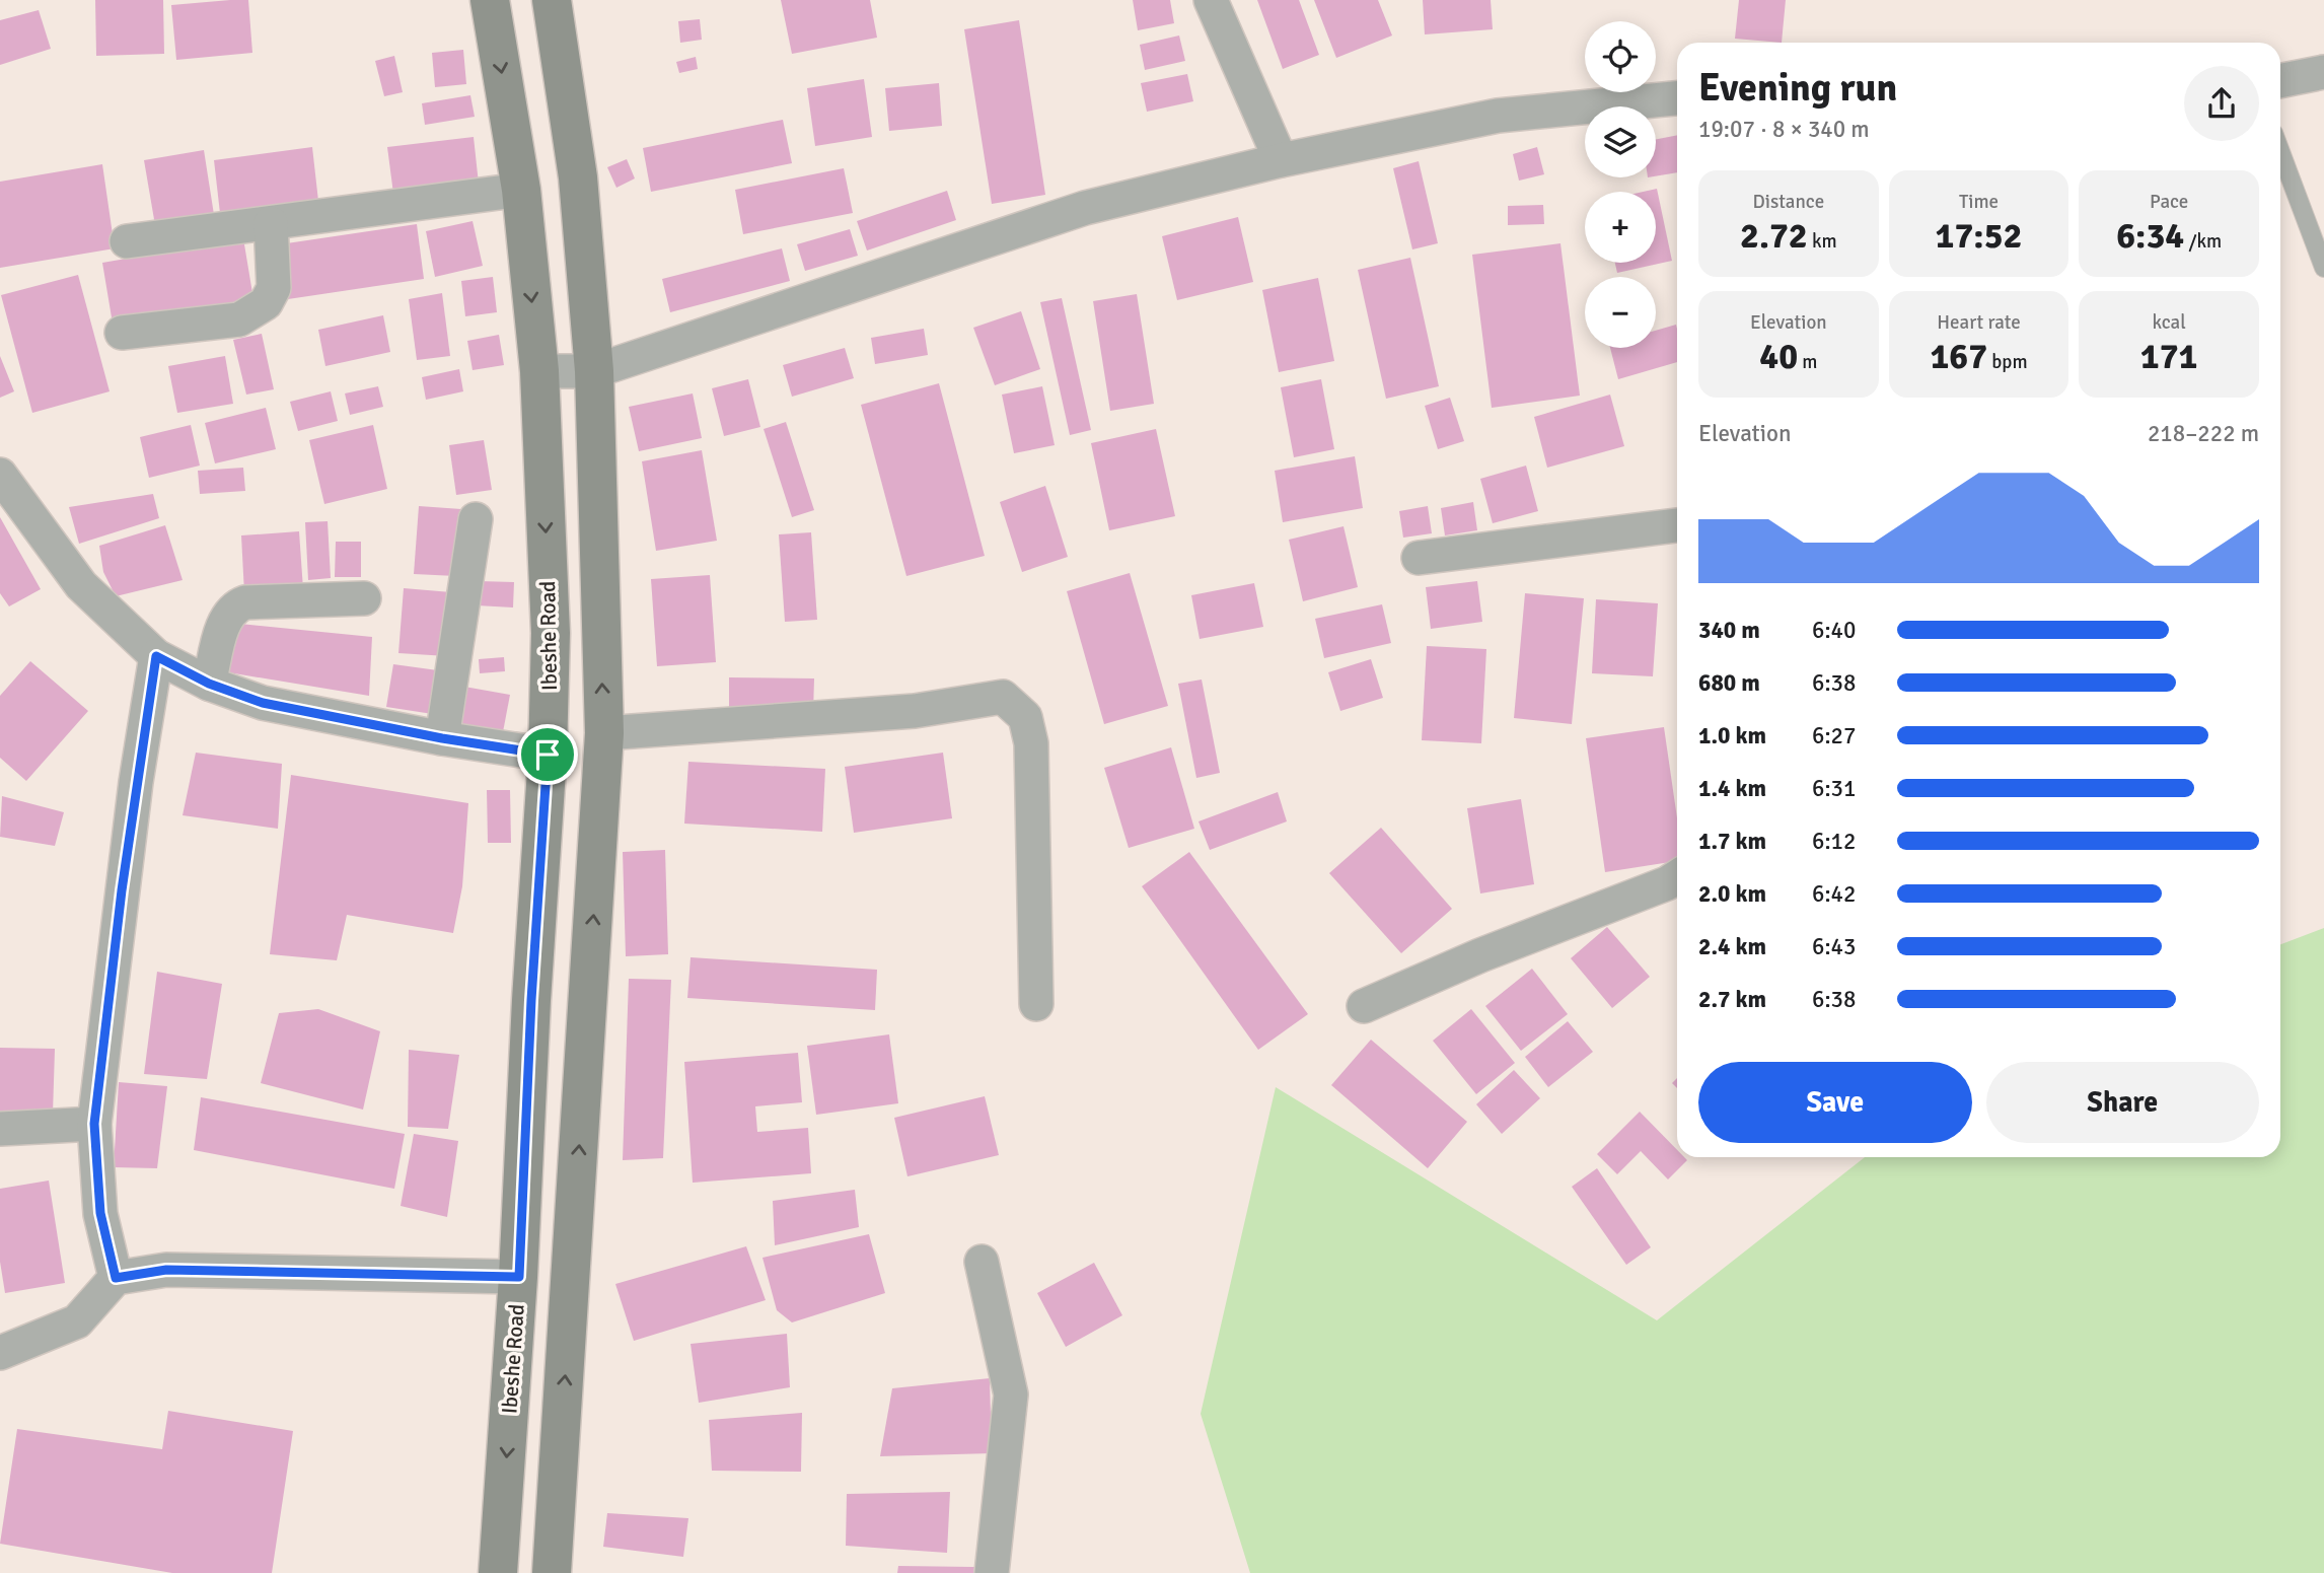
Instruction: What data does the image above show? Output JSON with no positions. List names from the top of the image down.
{
  "streets": {
    "main road": ["Ibeshe Road"]
  },
  "page": {
    "map_buttons": ["+", "−"],
    "heading": ["Evening run", "19:07 · 8 × 340 m"],
    "stats": [
      ["Distance", "2.72 km"],
      ["Time", "17:52"],
      ["Pace", "6:34 /km"],
      ["Elevation", "40 m"],
      ["Heart rate", "167 bpm"],
      ["kcal", "171"]
    ],
    "chart": ["Elevation", "218–222 m"],
    "list": [
      {
        "name": "340 m",
        "note": "6:40"
      },
      {
        "name": "680 m",
        "note": "6:38"
      },
      {
        "name": "1.0 km",
        "note": "6:27"
      },
      {
        "name": "1.4 km",
        "note": "6:31"
      },
      {
        "name": "1.7 km",
        "note": "6:12"
      },
      {
        "name": "2.0 km",
        "note": "6:42"
      },
      {
        "name": "2.4 km",
        "note": "6:43"
      },
      {
        "name": "2.7 km",
        "note": "6:38"
      }
    ],
    "buttons": ["Save", "Share"]
  }
}
